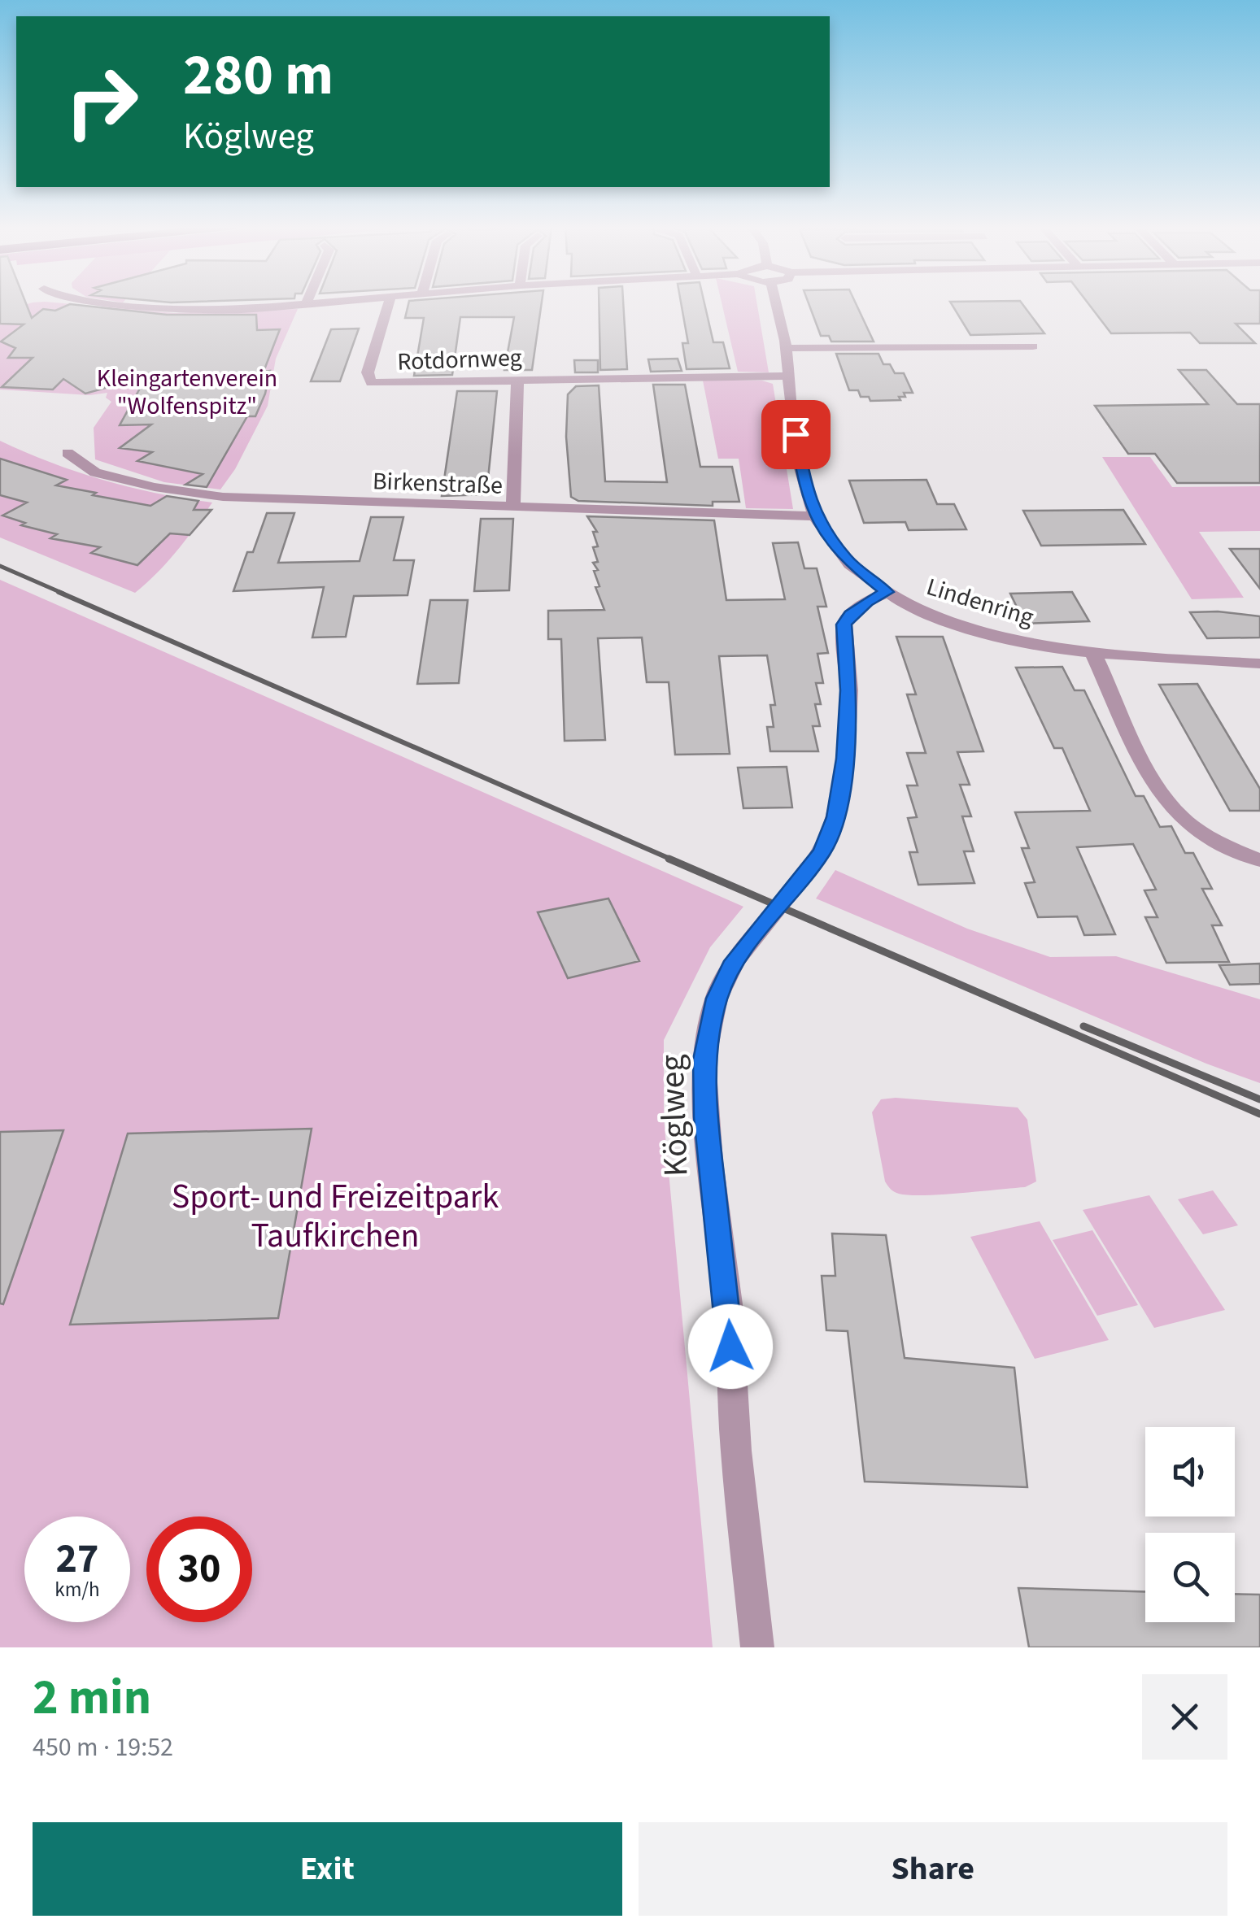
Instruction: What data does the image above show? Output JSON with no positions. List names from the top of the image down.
{
  "streets": {
    "street": [
      "Rotdornweg",
      "Birkenstraße",
      "Lindenring",
      "Köglweg"
    ]
  },
  "crossings": [
    ["Rotdornweg", "Lindenring"],
    ["Birkenstraße", "Lindenring"],
    ["Lindenring", "Köglweg"]
  ],
  "parks": ["Kleingartenverein \"Wolfenspitz\"", "Sport- und Freizeitpark Taufkirchen"],
  "page": {
    "turn": ["280 m", "Köglweg"],
    "speed": "27 km/h",
    "limit": "30",
    "heading": ["2 min", "450 m · 19:52"],
    "buttons": ["Exit", "Share"]
  }
}
